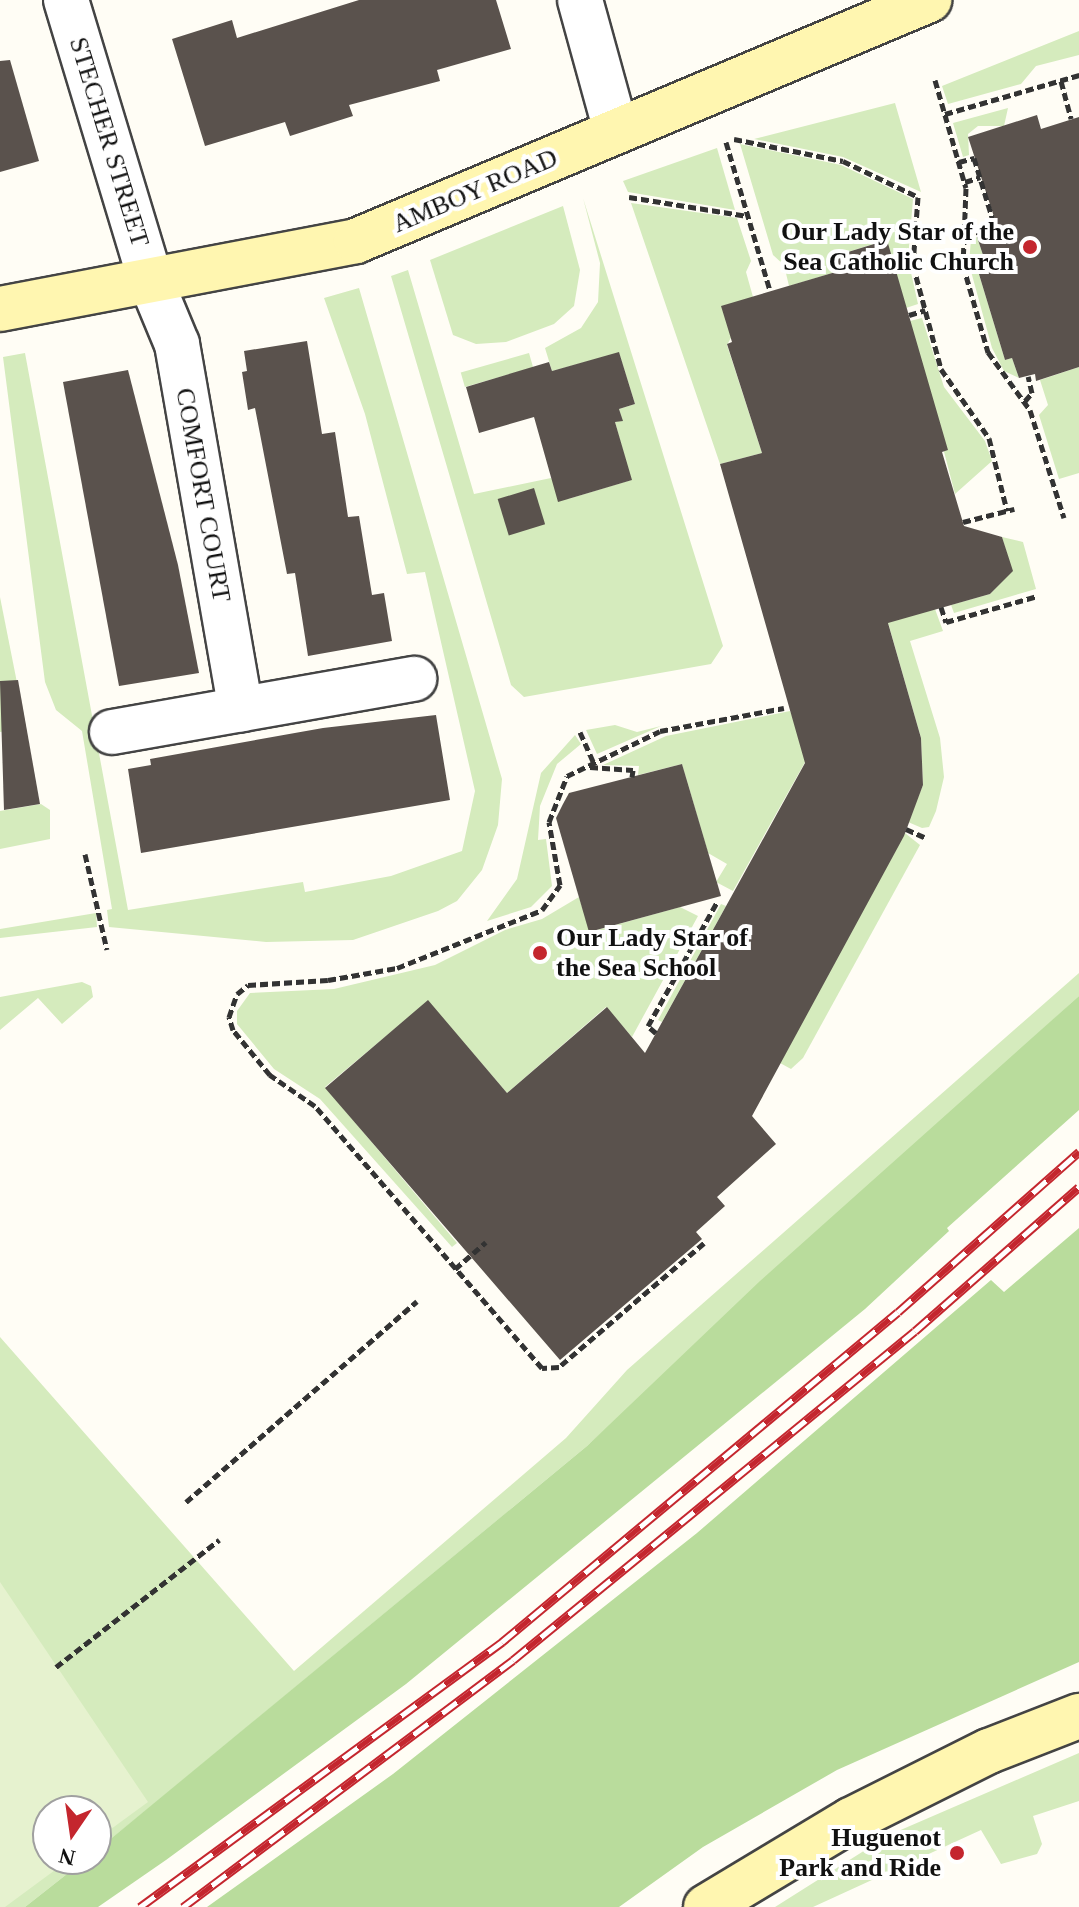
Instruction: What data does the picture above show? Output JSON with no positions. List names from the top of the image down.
{
  "streets": {
    "main road": ["AMBOY ROAD"],
    "street": ["STECHER STREET", "COMFORT COURT"]
  },
  "crossings": [
    ["STECHER STREET", "AMBOY ROAD"],
    ["STECHER STREET", "COMFORT COURT"],
    ["AMBOY ROAD", "COMFORT COURT"]
  ],
  "places": ["Our Lady Star of the Sea Catholic Church", "Our Lady Star of the Sea School", "Huguenot Park and Ride"],
  "north": "bottom"
}
